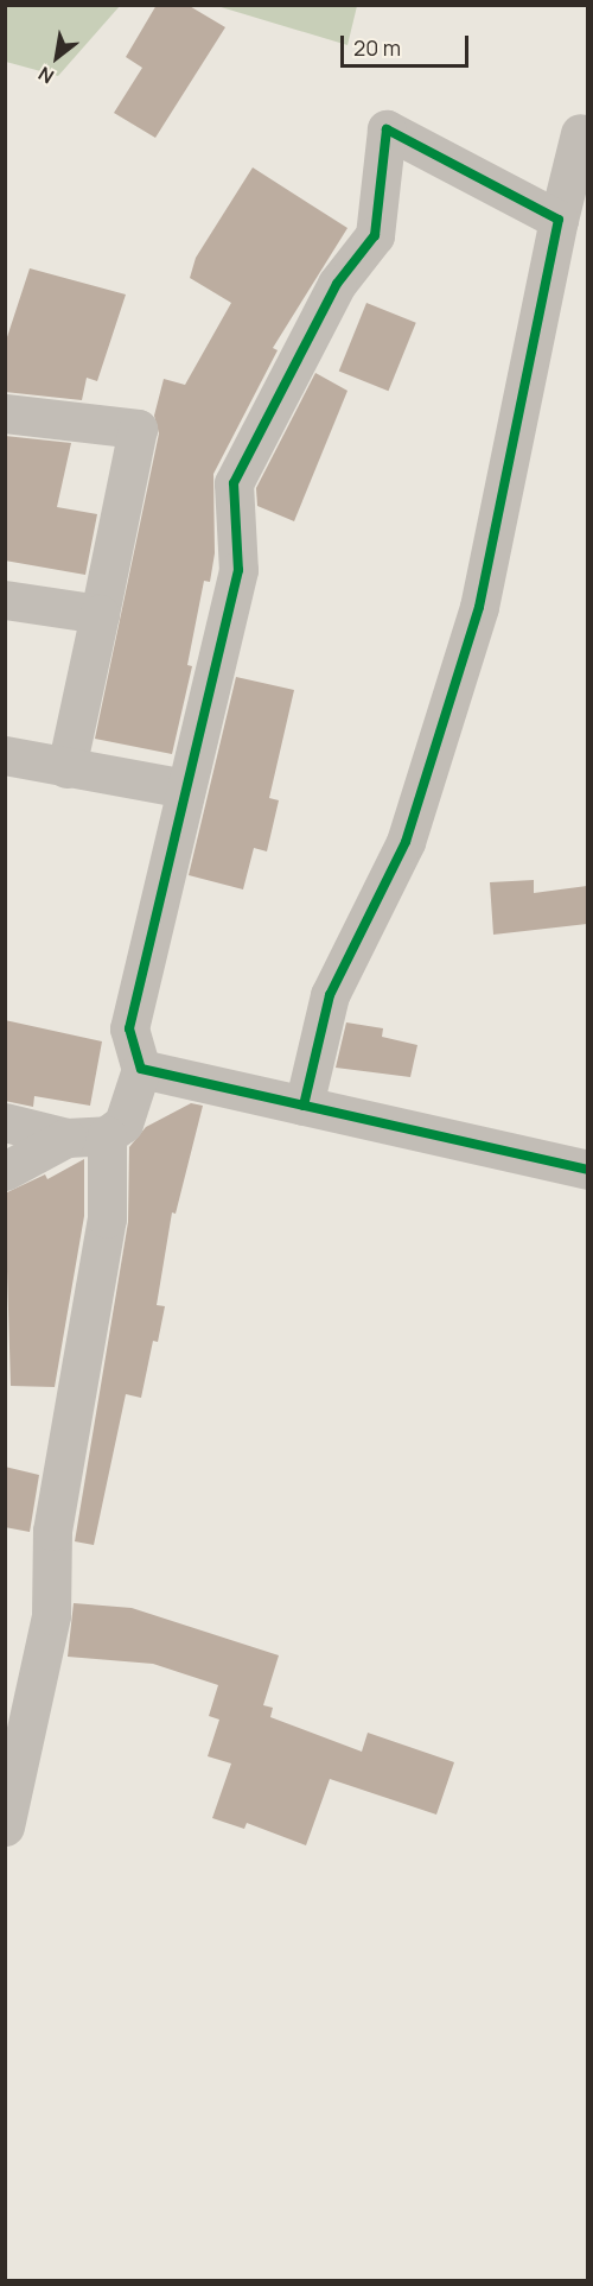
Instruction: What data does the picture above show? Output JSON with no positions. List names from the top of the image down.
{
  "scale_bar": "20 m",
  "north": "bottom left"
}
